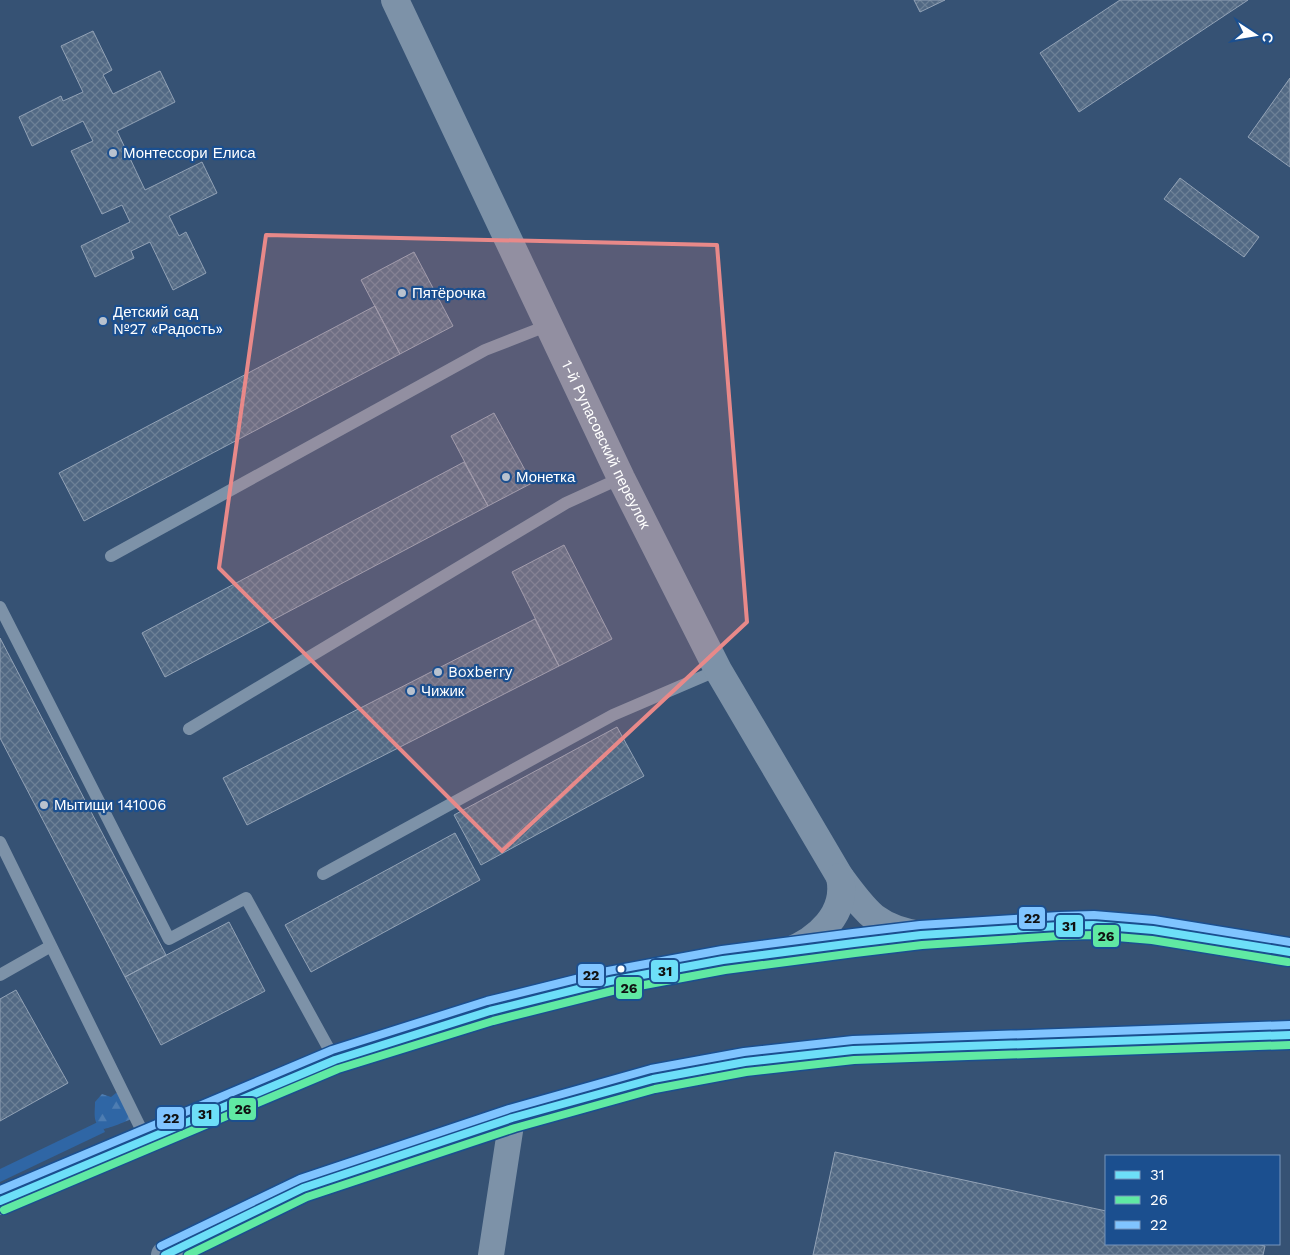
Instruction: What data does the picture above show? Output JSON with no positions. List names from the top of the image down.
{
  "streets": {
    "street": ["1-й Рупасовский переулок"]
  },
  "places": [
    "Монтессори Елиса",
    "Пятёрочка",
    "Детский сад №27 «Радость»",
    "Монетка",
    "Boxberry",
    "Чижик",
    "Мытищи 141006"
  ],
  "lines": ["transit line 22", "transit line 31", "transit line 26"],
  "legend": ["31", "26", "22"],
  "north": "right"
}
